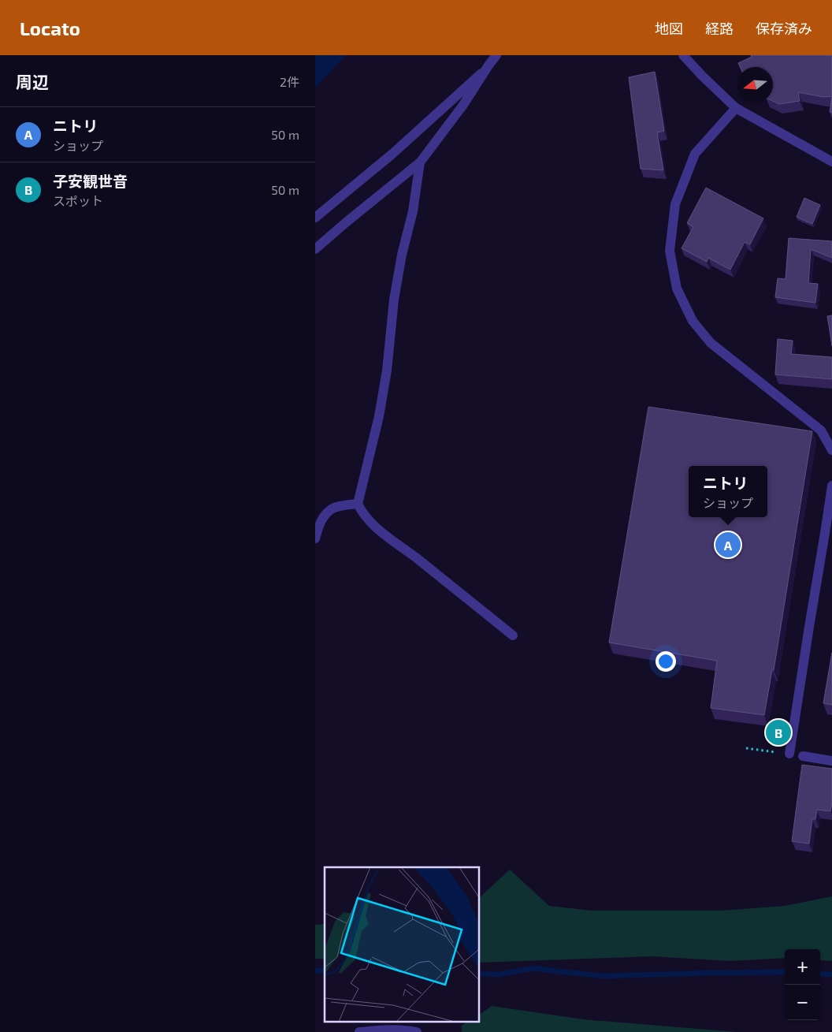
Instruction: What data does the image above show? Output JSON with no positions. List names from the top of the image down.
{
  "north": "left",
  "page": {
    "header": "Locato",
    "nav": ["地図", "経路", "保存済み"],
    "heading": ["周辺", "2件"],
    "list": [
      {
        "mark": "A",
        "name": "ニトリ",
        "note": "ショップ",
        "value": "50 m"
      },
      {
        "mark": "B",
        "name": "子安観世音",
        "note": "スポット",
        "value": "50 m"
      }
    ],
    "popup": ["ニトリ", "ショップ"],
    "pins": ["A", "B"],
    "map_buttons": ["+", "−"]
  }
}
